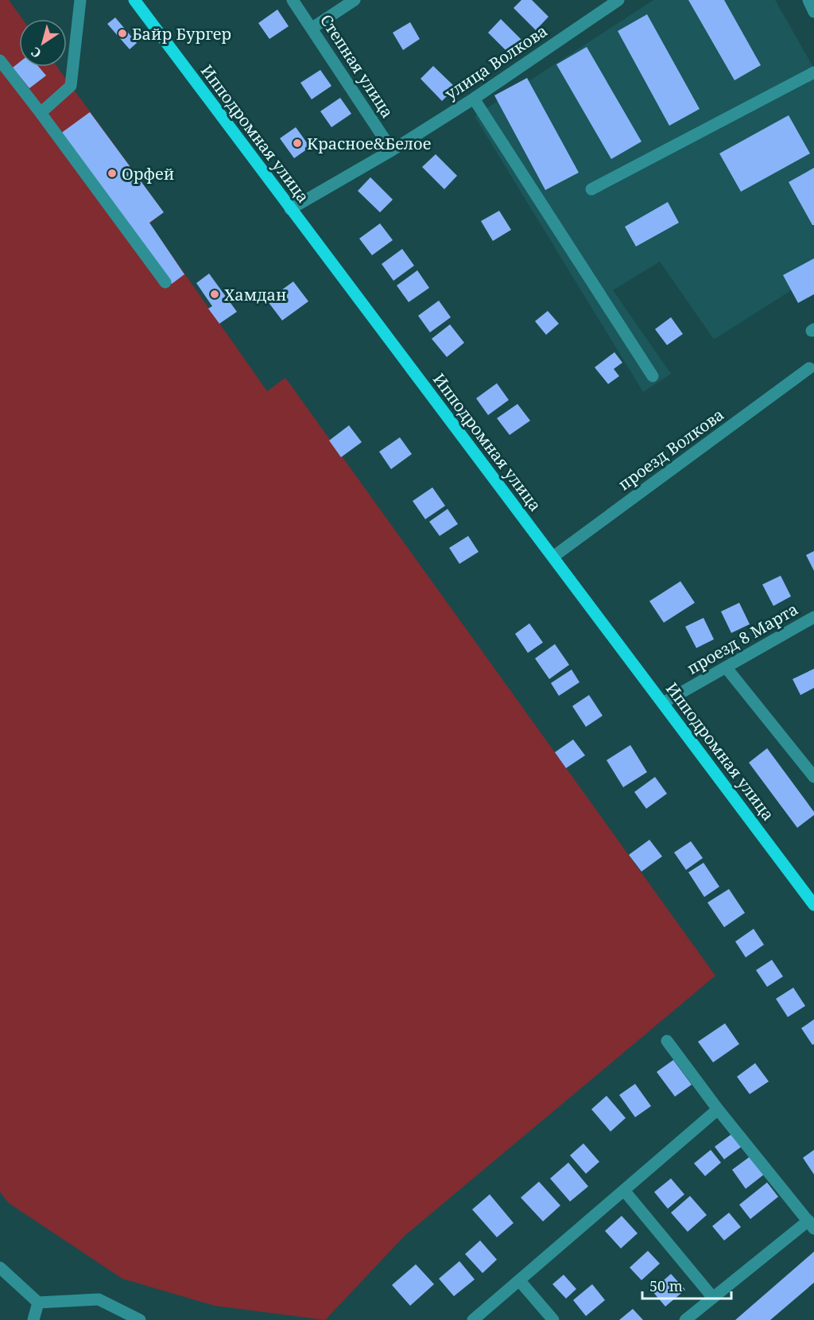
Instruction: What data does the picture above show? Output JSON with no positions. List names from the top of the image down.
{
  "streets": {
    "main road": ["Ипподромная улица"],
    "street": [
      "улица Волкова",
      "Степная улица",
      "проезд Волкова",
      "проезд 8 Марта"
    ]
  },
  "crossings": [
    ["улица Волкова", "Степная улица"],
    ["Ипподромная улица", "проезд Волкова"],
    ["Ипподромная улица", "проезд 8 Марта"]
  ],
  "places": [
    "Байр Бургер",
    "Красное&Белое",
    "Орфей",
    "Хамдан"
  ],
  "scale_bar": "50 m",
  "north": "bottom left"
}
